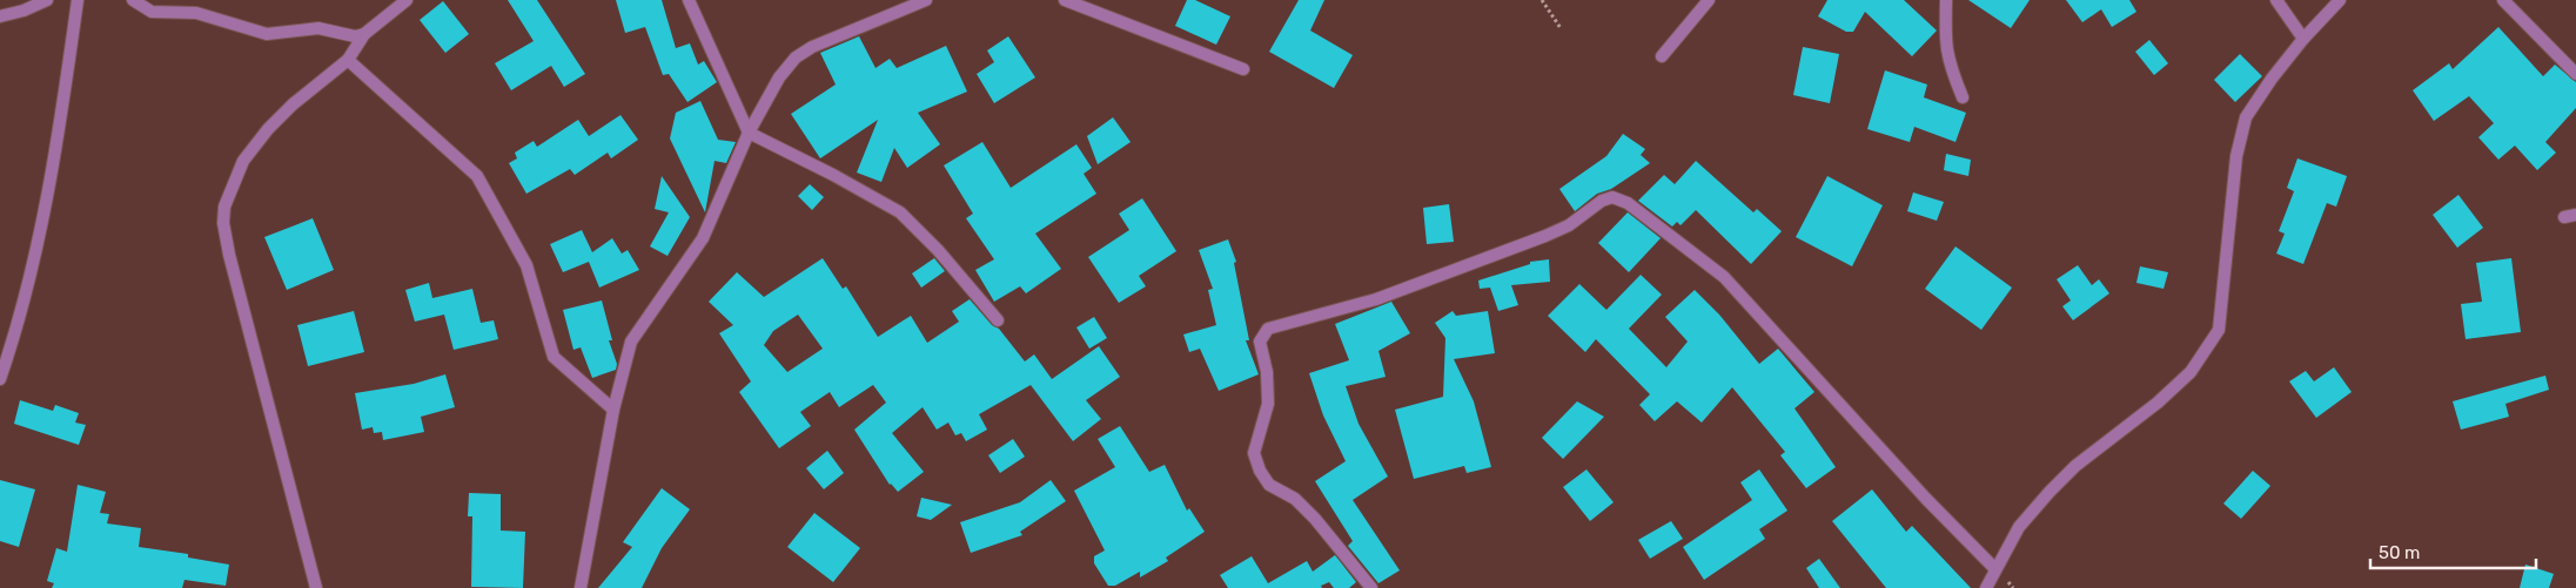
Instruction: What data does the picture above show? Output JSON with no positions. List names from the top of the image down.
{
  "scale_bar": "50 m"
}
